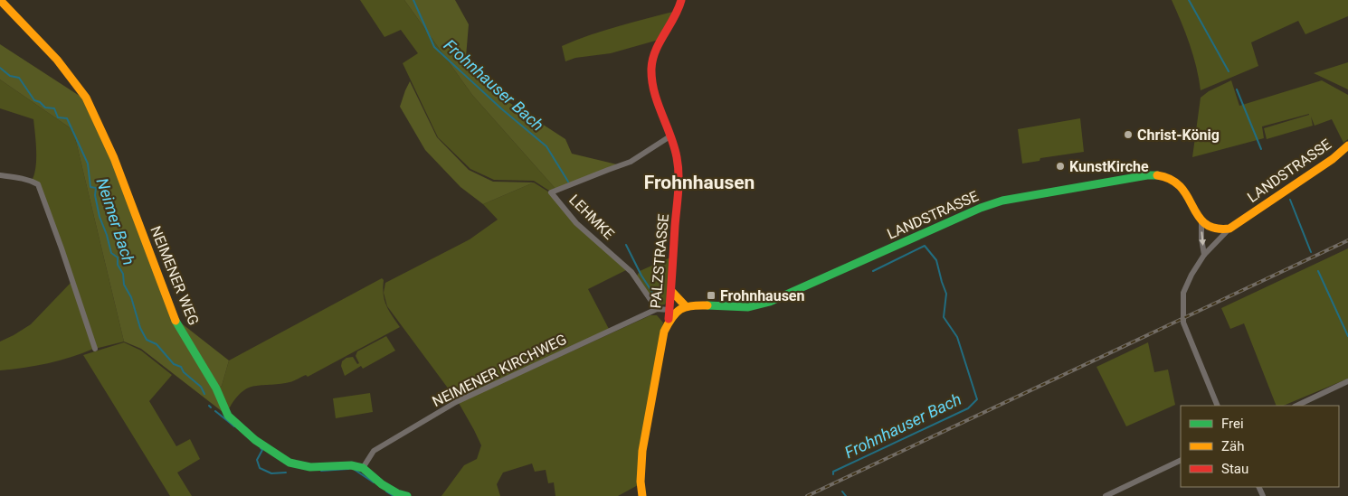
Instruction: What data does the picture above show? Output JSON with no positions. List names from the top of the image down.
{
  "streets": {
    "street": [
      "LANDSTRASSE",
      "LEHMKE",
      "PALZSTRASSE",
      "NEIMENER WEG",
      "NEIMENER KIRCHWEG"
    ]
  },
  "crossings": [
    ["LEHMKE", "PALZSTRASSE"],
    ["LEHMKE", "NEIMENER KIRCHWEG"],
    ["NEIMENER WEG", "NEIMENER KIRCHWEG"]
  ],
  "districts": ["Frohnhausen"],
  "water": ["Frohnhauser Bach", "Neimer Bach"],
  "places": {
    "other": ["Christ-König", "KunstKirche"],
    "transit": ["Frohnhausen"]
  },
  "legend": ["Frei", "Zäh", "Stau"]
}
